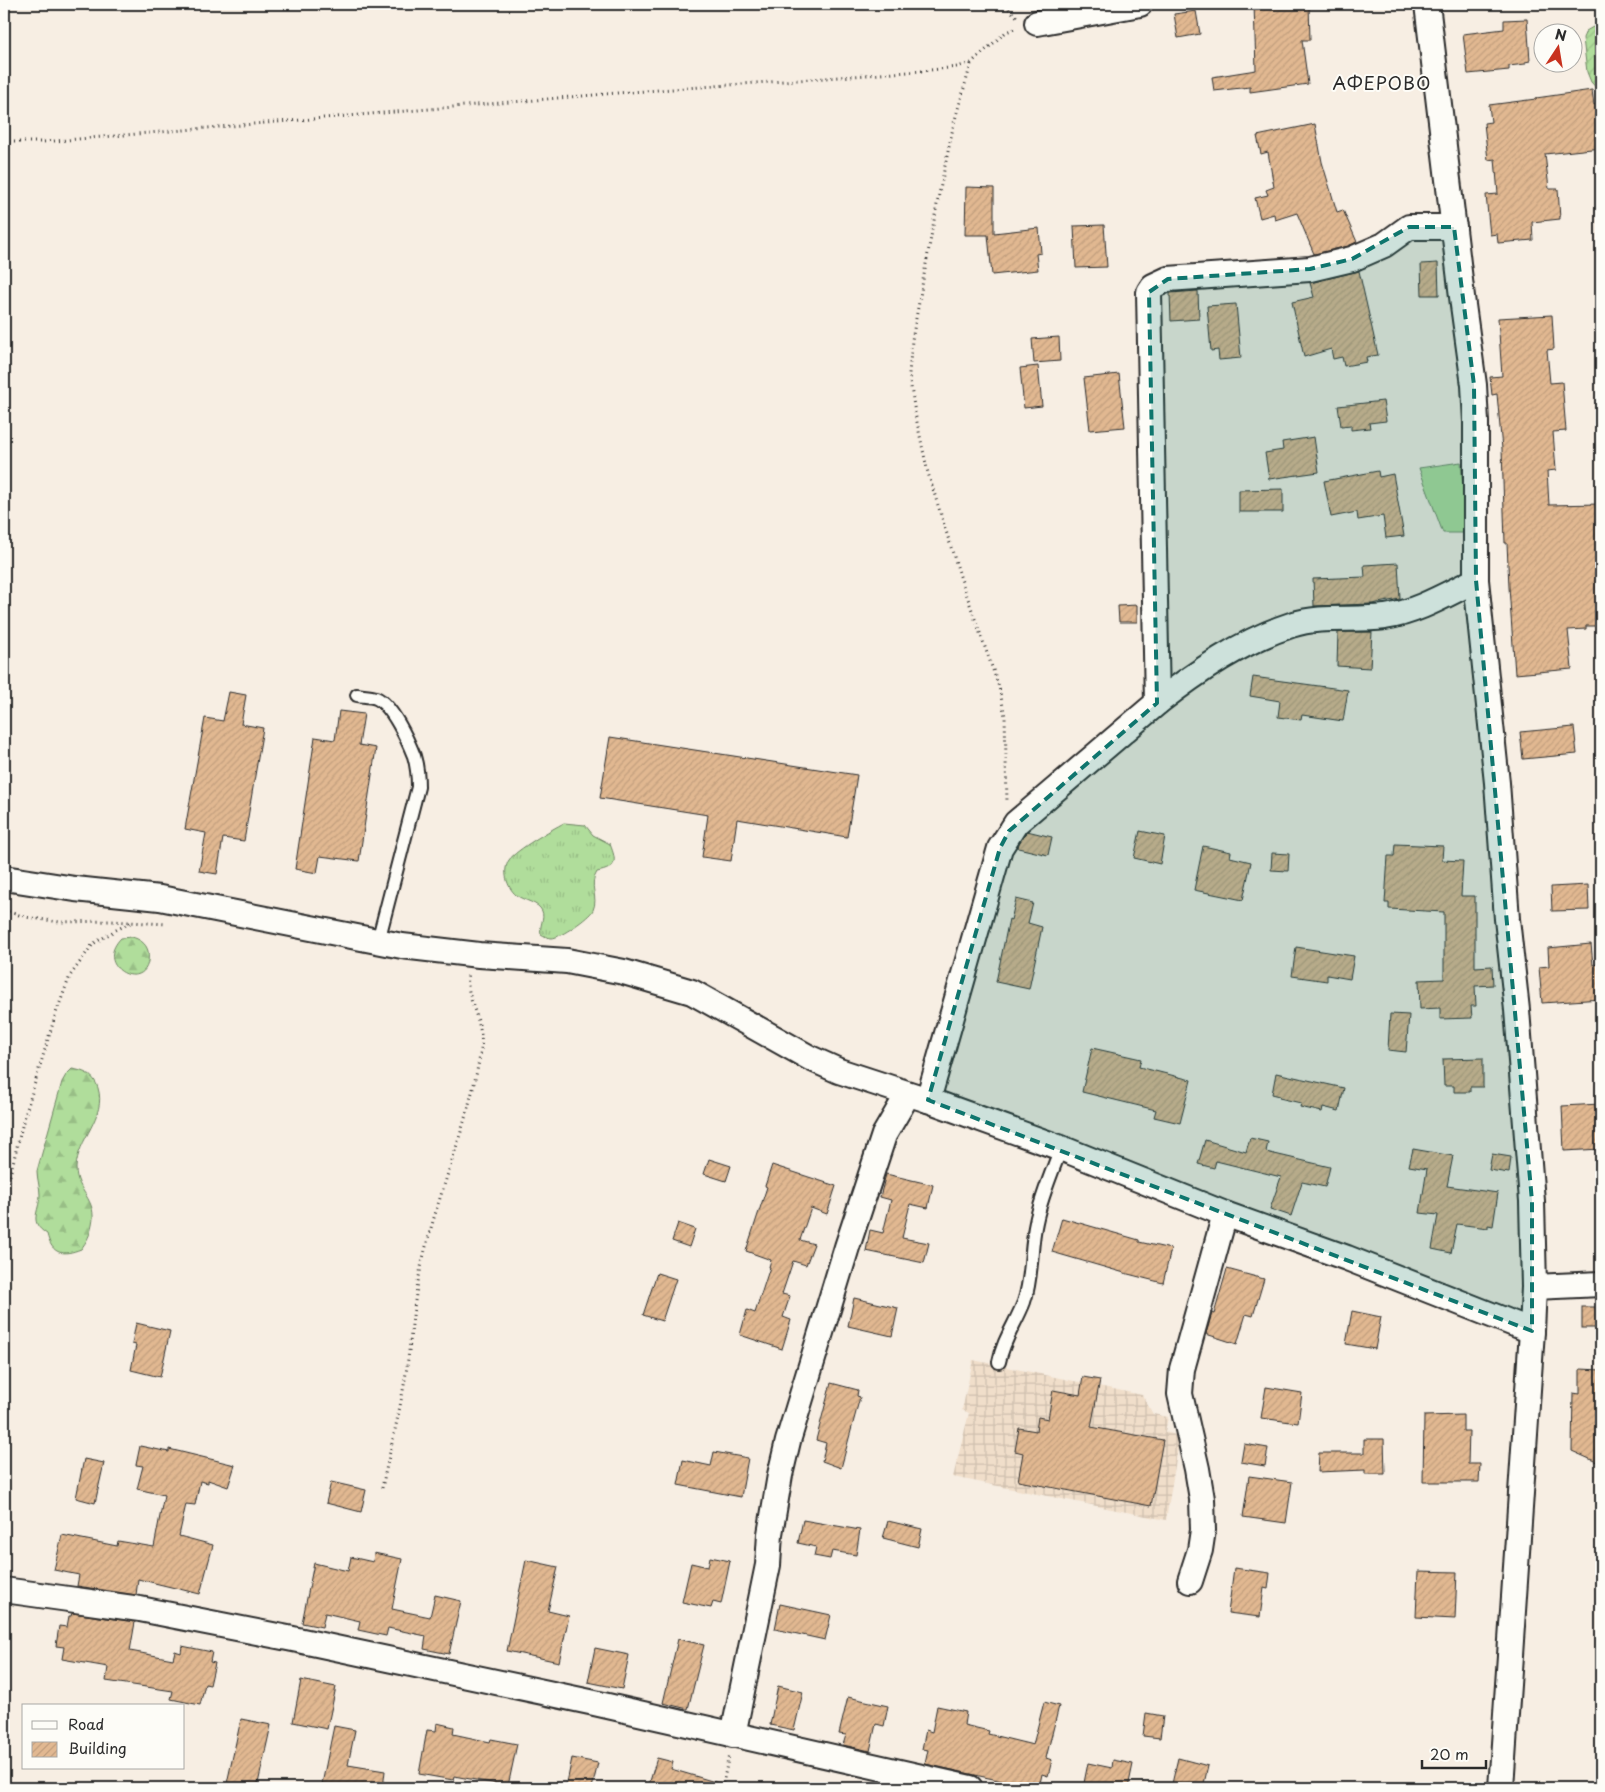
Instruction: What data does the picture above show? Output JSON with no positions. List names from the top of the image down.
{
  "districts": ["АФЕРОВО"],
  "legend": ["Road", "Building"],
  "scale_bar": "20 m",
  "north": "top"
}
